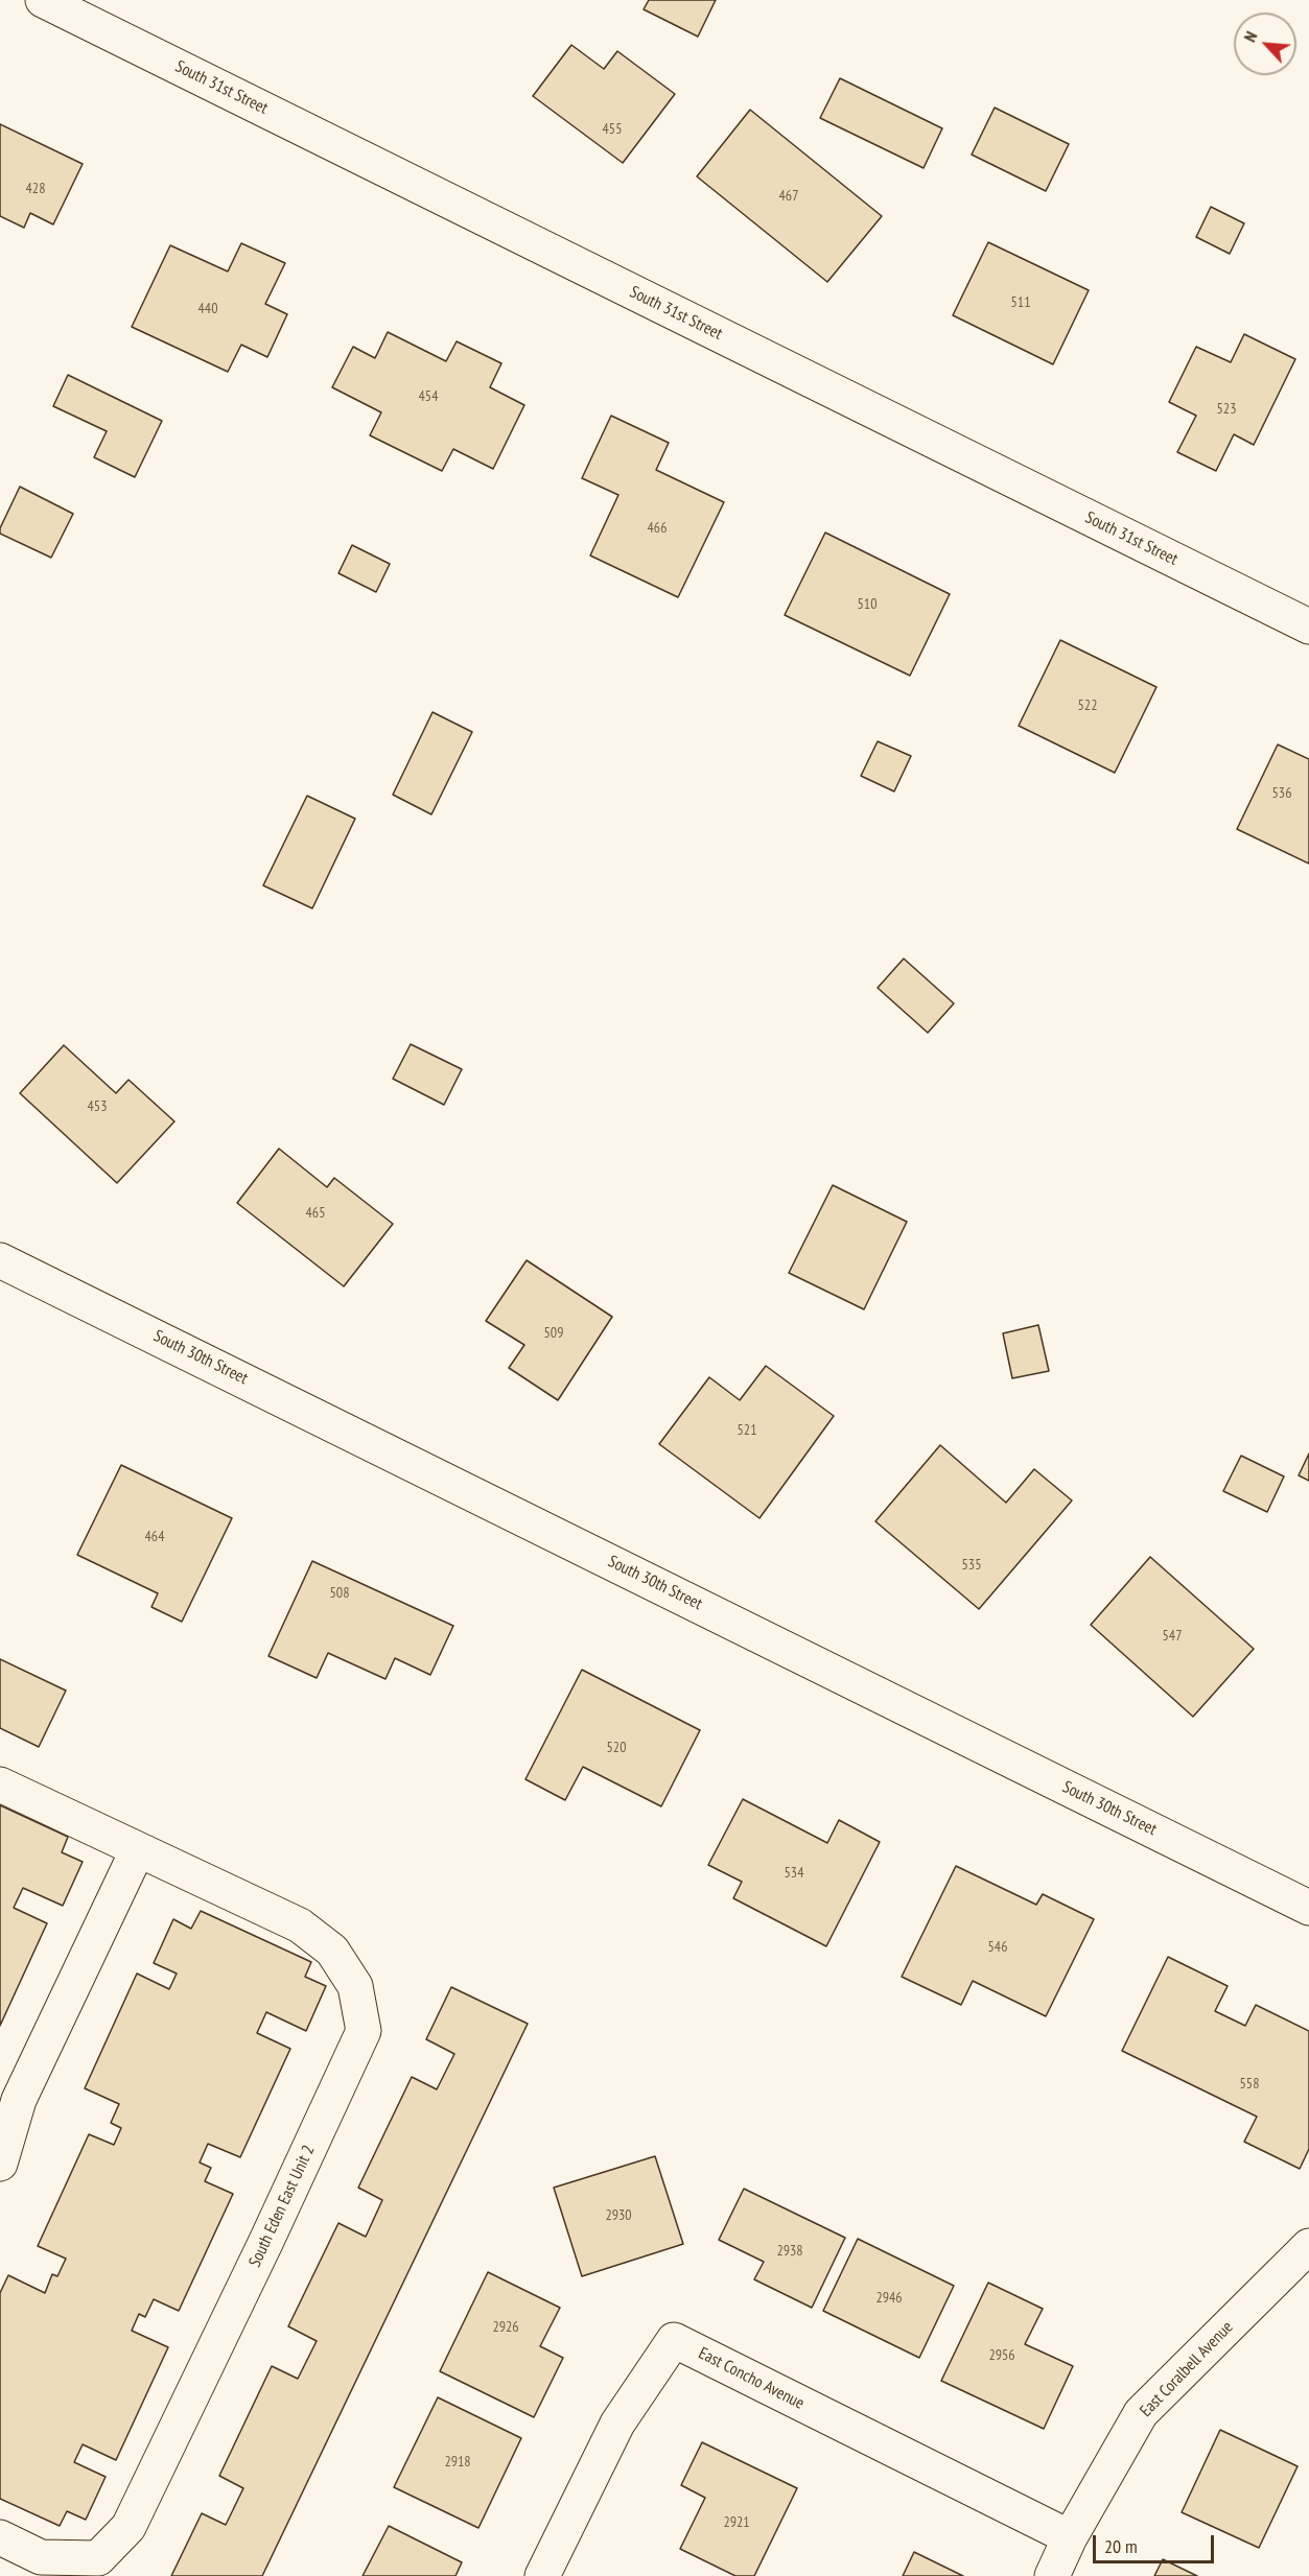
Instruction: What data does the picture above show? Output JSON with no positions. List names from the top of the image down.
{
  "streets": {
    "street": [
      "South 31st Street",
      "South 30th Street",
      "South Eden East Unit 2",
      "East Coralbell Avenue",
      "East Concho Avenue"
    ]
  },
  "crossings": [
    ["East Coralbell Avenue", "East Concho Avenue"]
  ],
  "house_numbers": [
    "455",
    "428",
    "467",
    "511",
    "440",
    "454",
    "523",
    "466",
    "510",
    "522",
    "536",
    "453",
    "465",
    "509",
    "521",
    "464",
    "535",
    "508",
    "547",
    "520",
    "534",
    "546",
    "558",
    "2930",
    "2938",
    "2946",
    "2926",
    "2956",
    "2918",
    "2921"
  ],
  "scale_bar": "20 m",
  "north": "top left"
}
